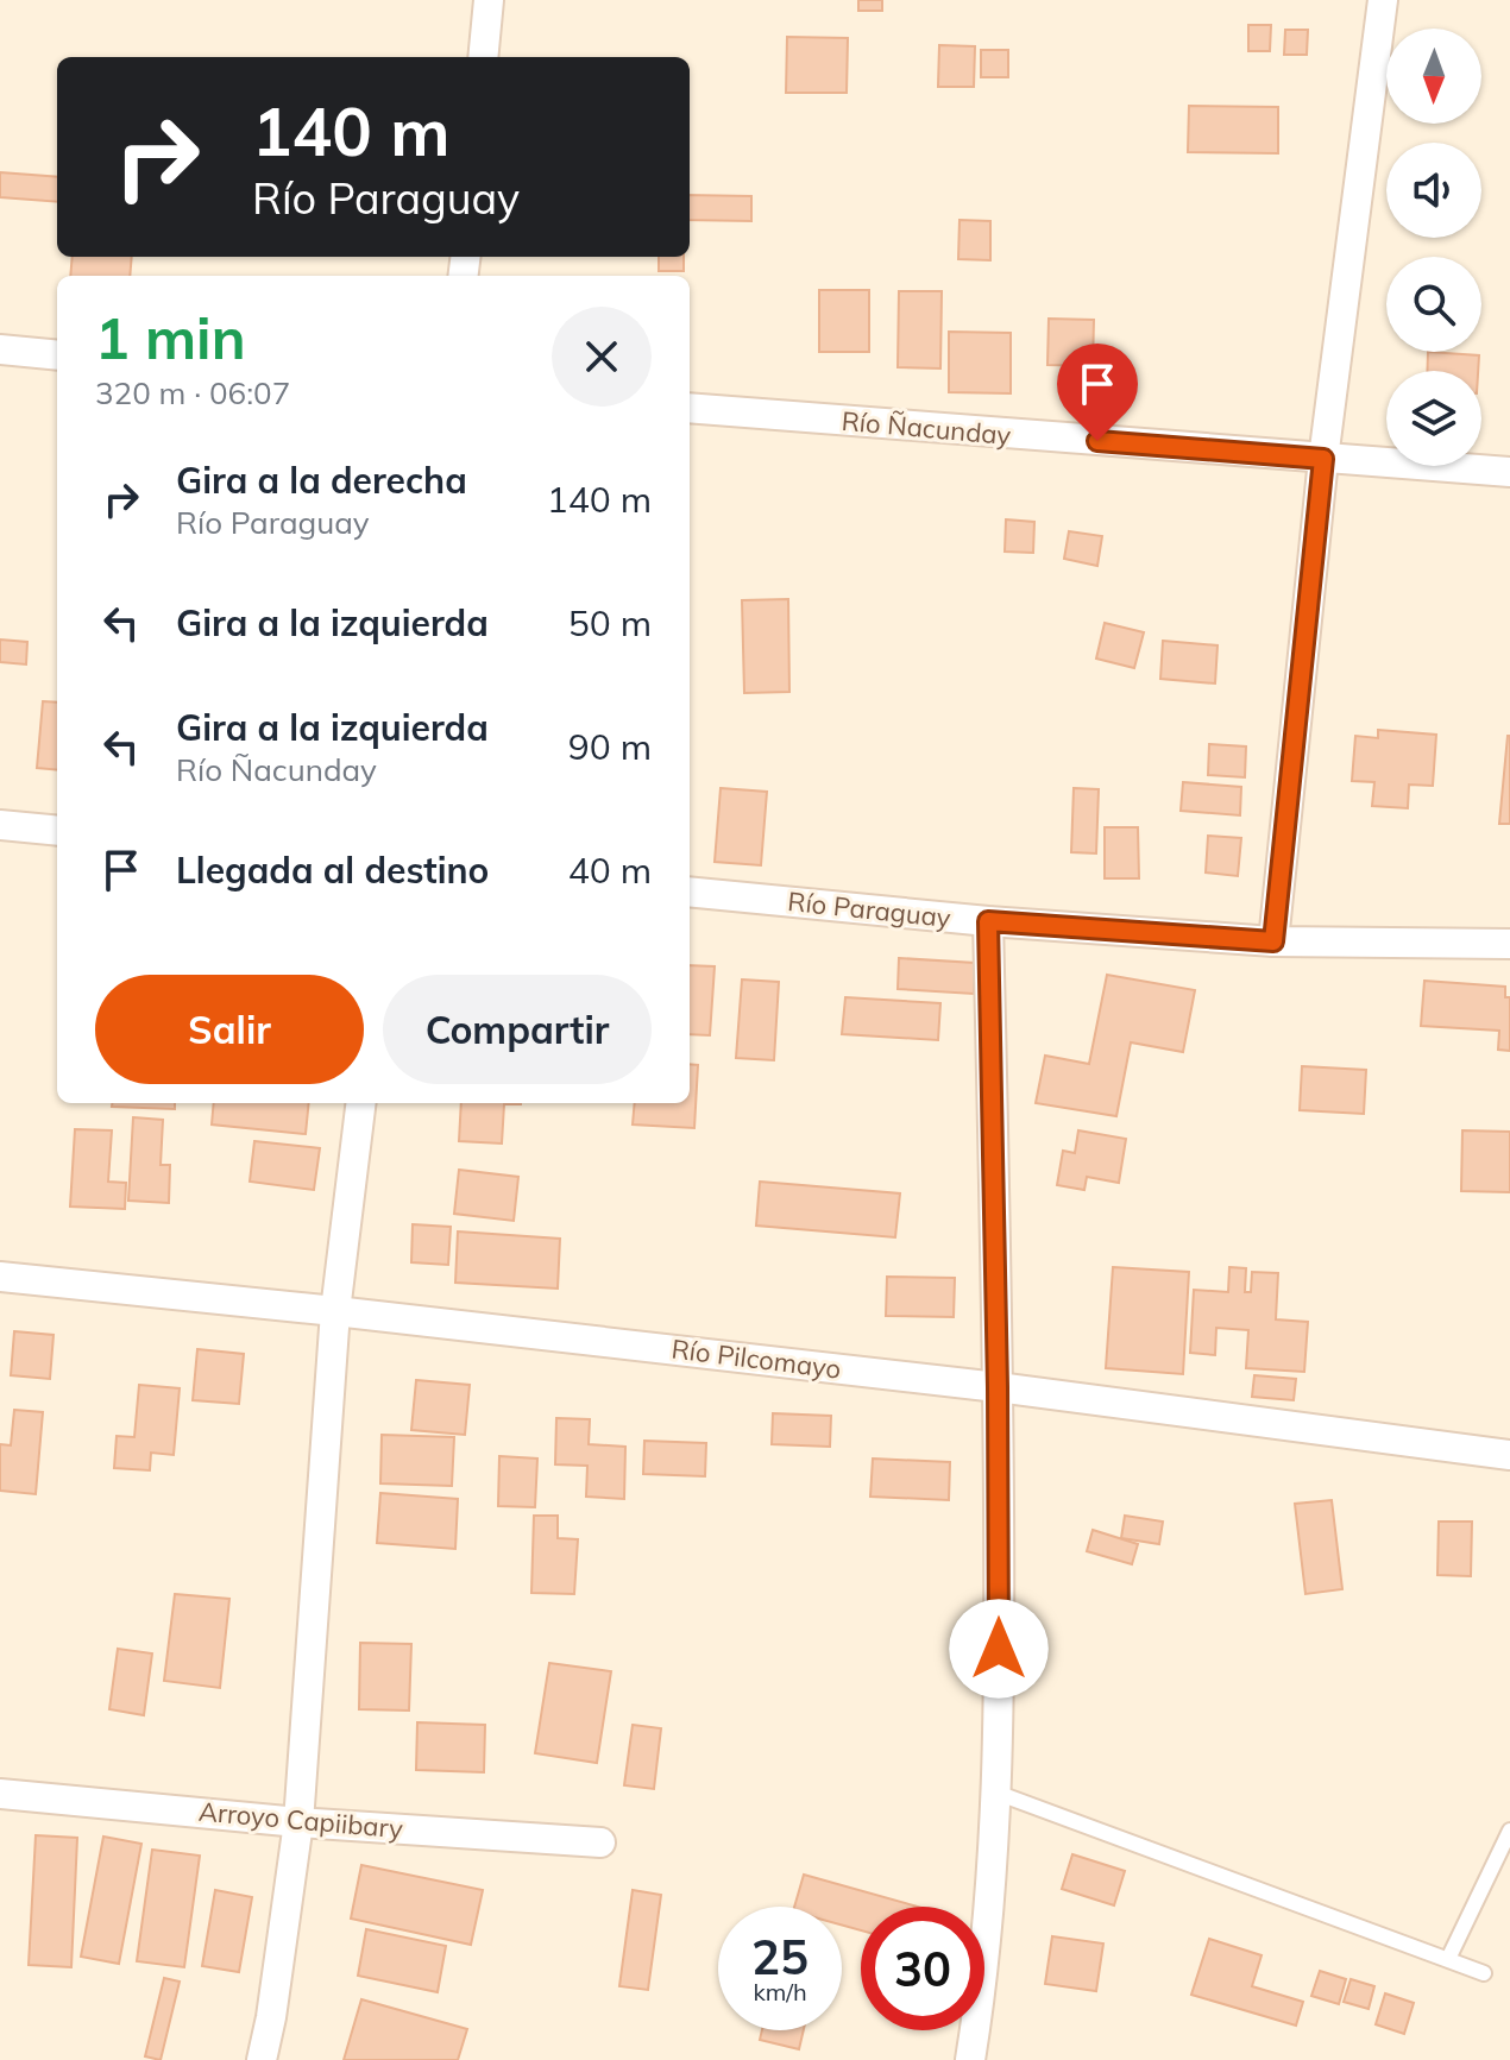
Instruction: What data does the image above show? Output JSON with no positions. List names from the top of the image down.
{
  "streets": {
    "street": [
      "Río Ñacunday",
      "Río Paraguay",
      "Río Pilcomayo",
      "Arroyo Capiibary"
    ]
  },
  "north": "bottom",
  "page": {
    "turn": ["140 m", "Río Paraguay"],
    "heading": ["1 min", "320 m · 06:07"],
    "list": [
      {
        "name": "Gira a la derecha",
        "note": "Río Paraguay",
        "value": "140 m"
      },
      {
        "name": "Gira a la izquierda",
        "value": "50 m"
      },
      {
        "name": "Gira a la izquierda",
        "note": "Río Ñacunday",
        "value": "90 m"
      },
      {
        "name": "Llegada al destino",
        "value": "40 m"
      }
    ],
    "buttons": ["Salir", "Compartir"],
    "speed": "25 km/h",
    "limit": "30"
  }
}
